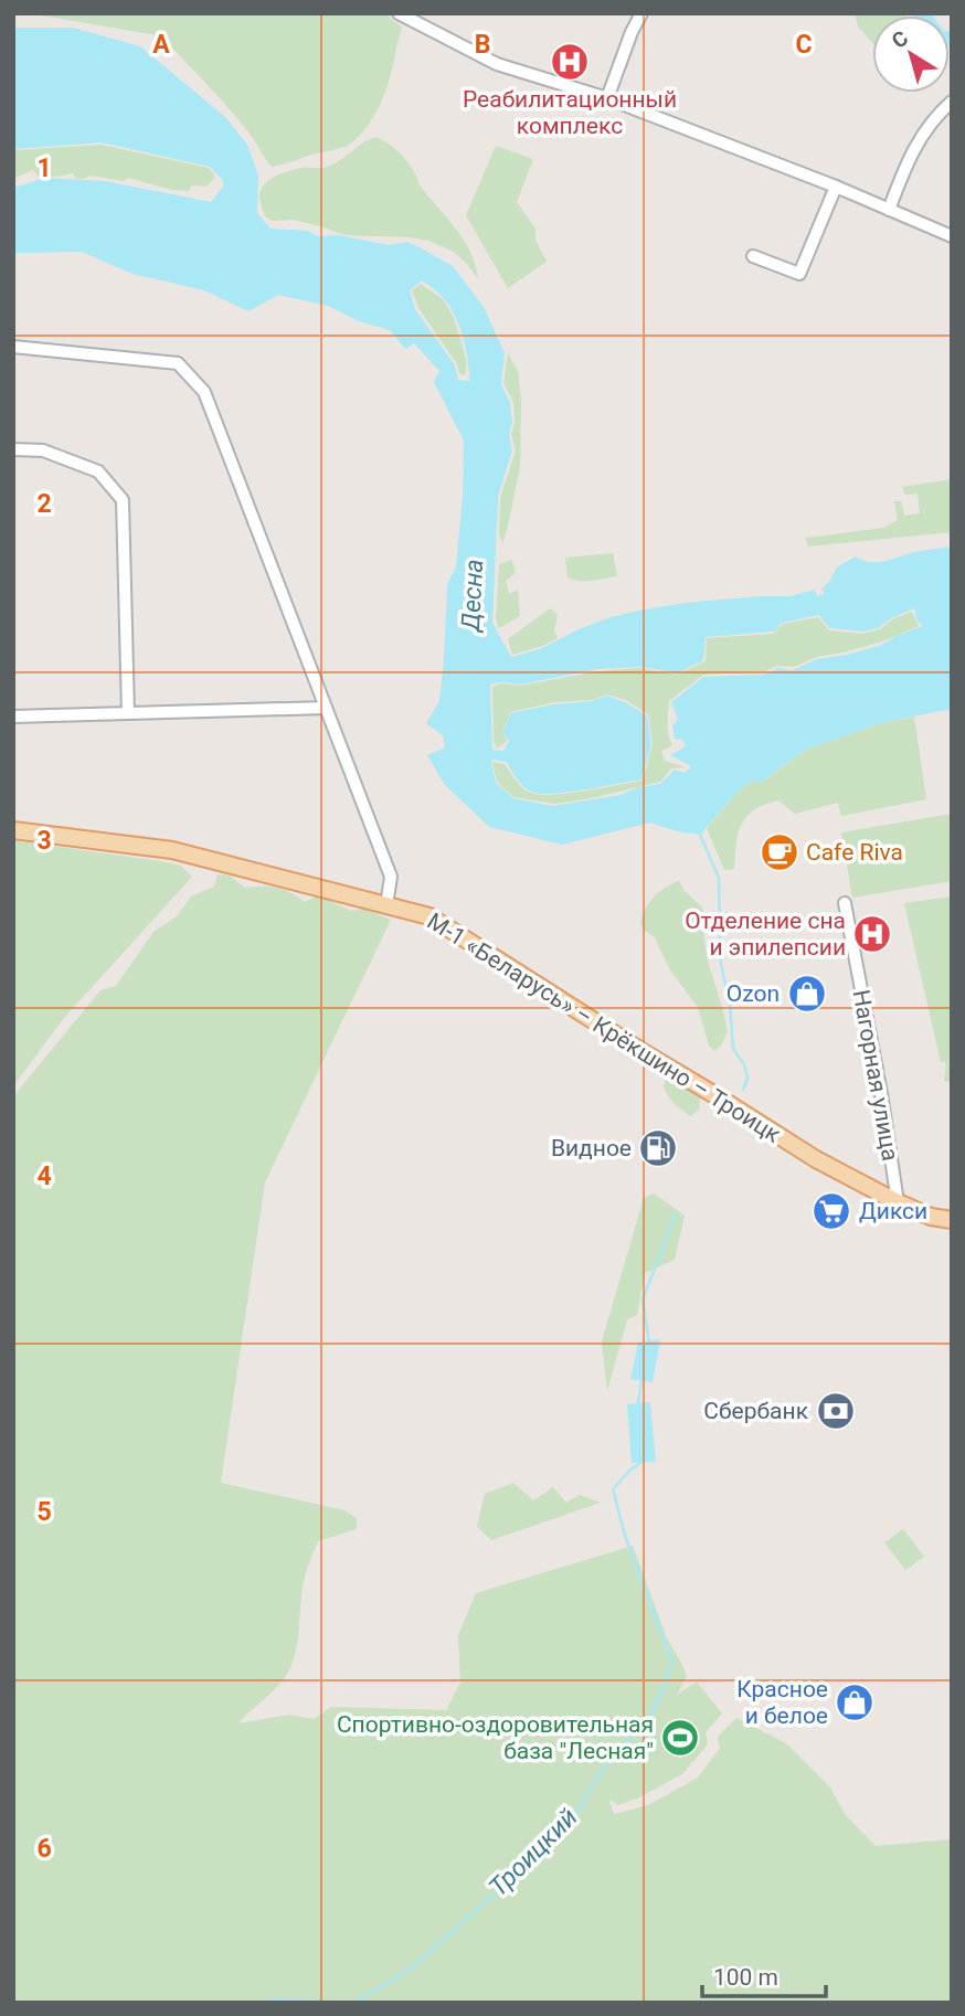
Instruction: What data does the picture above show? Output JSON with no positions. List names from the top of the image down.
{
  "streets": {
    "main road": ["М-1 «Беларусь» – Крёкшино – Троицк"],
    "street": ["Нагорная улица"]
  },
  "crossings": [
    ["М-1 «Беларусь» – Крёкшино – Троицк", "Нагорная улица"]
  ],
  "water": ["Десна", "Троицкий"],
  "places": {
    "hospital": ["Реабилитационный комплекс", "Отделение сна и эпилепсии"],
    "cafe": ["Cafe Riva"],
    "shop": ["Ozon", "Красное и белое"],
    "fuel station": ["Видное"],
    "supermarket": ["Дикси"],
    "bank": ["Сбербанк"],
    "sports": ["Спортивно-оздоровительная база \"Лесная\""]
  },
  "scale_bar": "100 m",
  "north": "top left",
  "grid": {
    "columns": ["A", "B", "C"],
    "rows": [
      "1",
      "2",
      "3",
      "4",
      "5",
      "6"
    ]
  }
}
